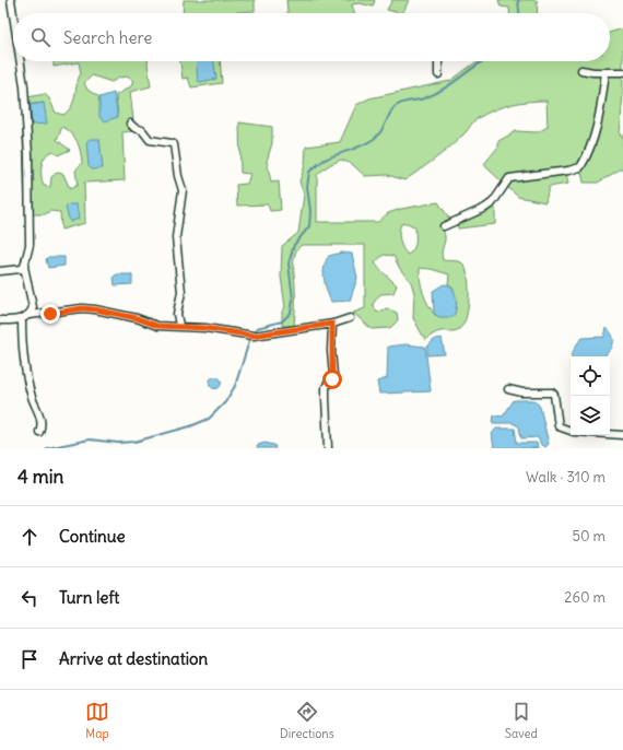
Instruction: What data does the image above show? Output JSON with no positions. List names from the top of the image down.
{
  "page": {
    "search": "Search here",
    "heading": ["4 min", "Walk · 310 m"],
    "list": [
      ["Continue", "50 m"],
      ["Turn left", "260 m"],
      "Arrive at destination"
    ],
    "nav": ["Map", "Directions", "Saved"]
  }
}
